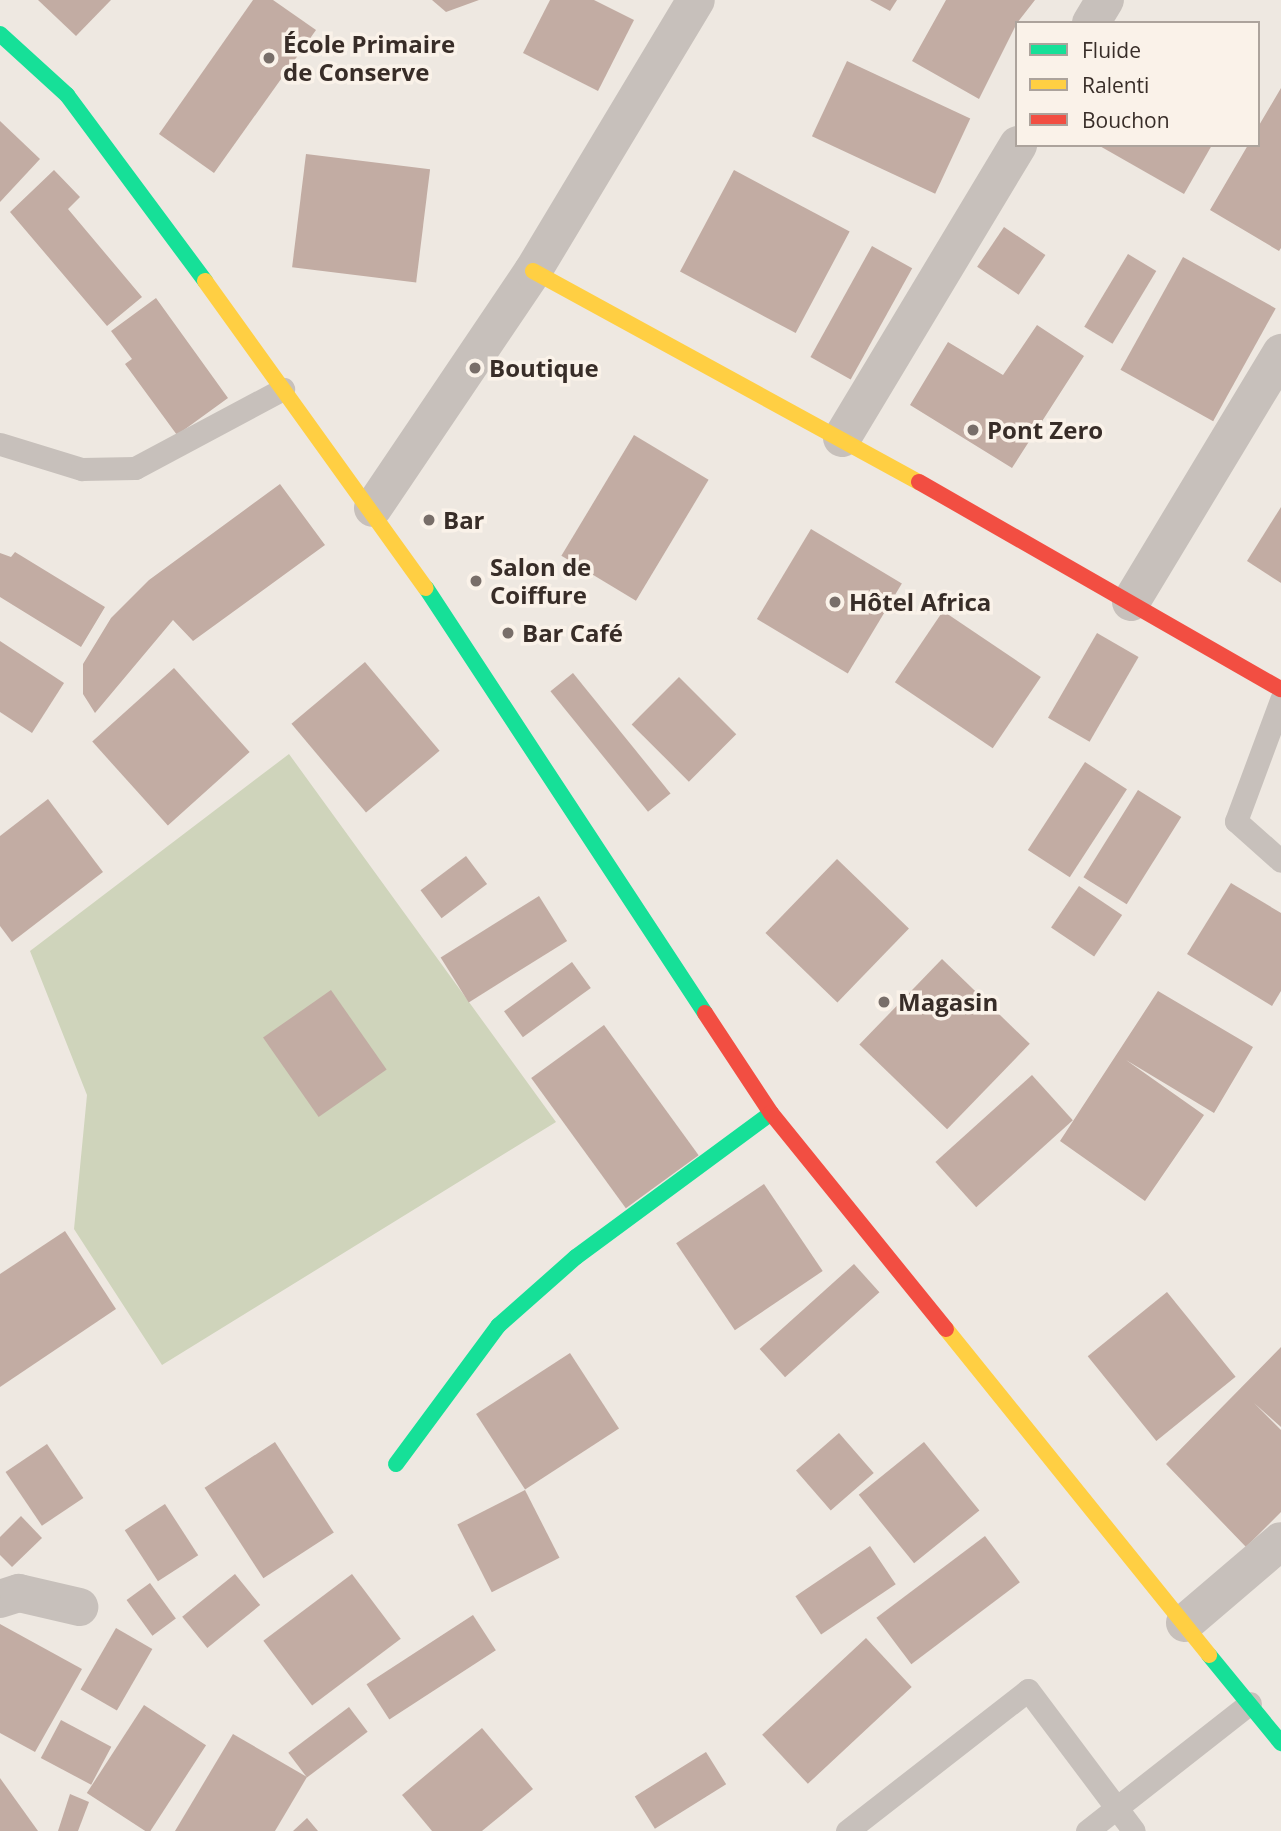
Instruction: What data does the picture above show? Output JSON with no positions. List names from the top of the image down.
{
  "places": [
    "École Primaire de Conserve",
    "Boutique",
    "Pont Zero",
    "Bar",
    "Salon de Coiffure",
    "Hôtel Africa",
    "Bar Café",
    "Magasin"
  ],
  "legend": ["Fluide", "Ralenti", "Bouchon"]
}
